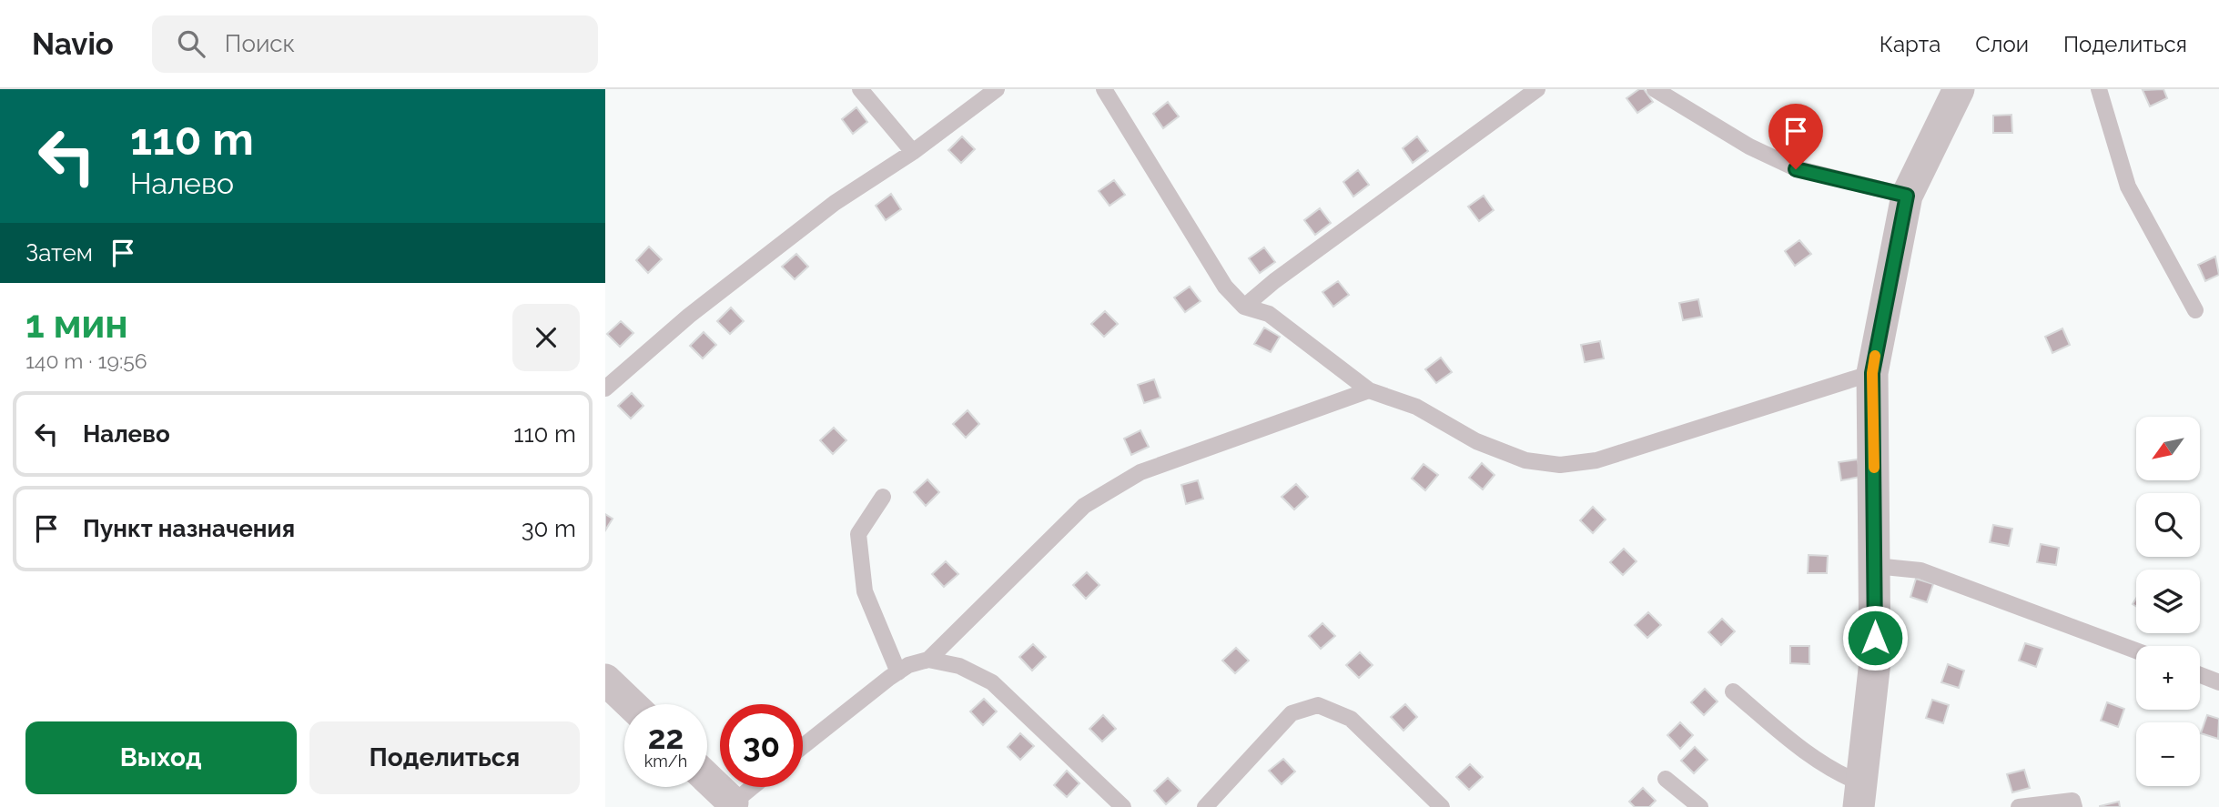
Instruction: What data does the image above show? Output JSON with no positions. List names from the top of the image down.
{
  "north": "bottom left",
  "page": {
    "header": "Navio",
    "search": "Поиск",
    "nav": ["Карта", "Слои", "Поделиться"],
    "turn": ["110 m", "Налево"],
    "then": "Затем",
    "heading": ["1 мин", "140 m · 19:56"],
    "list": [
      {
        "name": "Налево",
        "value": "110 m"
      },
      {
        "name": "Пункт назначения",
        "value": "30 m"
      }
    ],
    "map_buttons": ["+", "−"],
    "speed": "22 km/h",
    "limit": "30",
    "buttons": ["Выход", "Поделиться"]
  }
}
